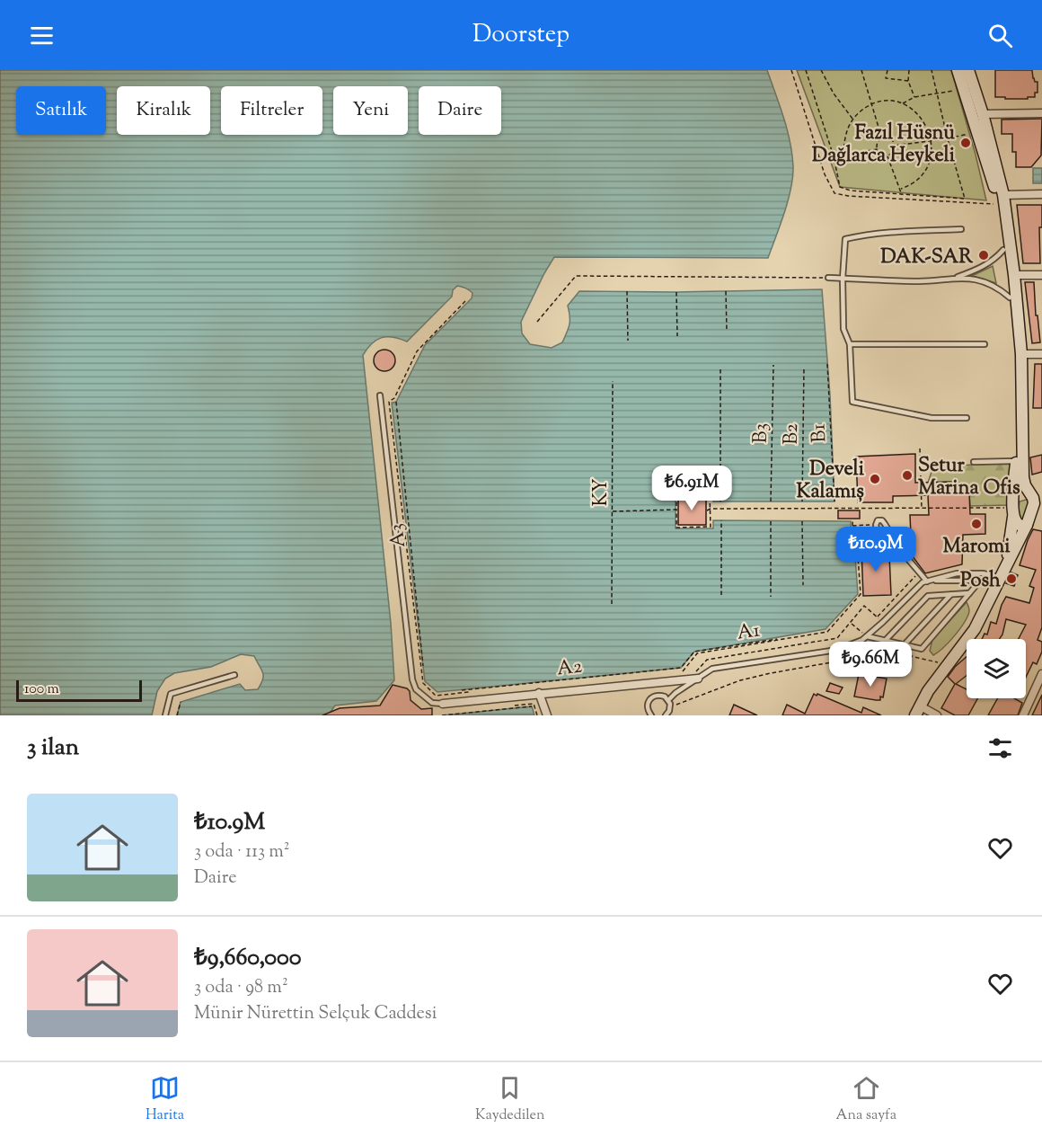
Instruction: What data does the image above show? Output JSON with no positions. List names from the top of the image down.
{
  "streets": {
    "path": [
      "B3",
      "B1",
      "B2",
      "KY",
      "A3",
      "A1",
      "A2"
    ]
  },
  "crossings": [
    ["A1", "A2"]
  ],
  "places": [
    "Fazıl Hüsnü Dağlarca Heykeli",
    "DAK-SAR",
    "Setur Marina Ofis",
    "Develi Kalamış",
    "Maromi",
    "Posh"
  ],
  "scale_bar": "100 m",
  "page": {
    "header": "Doorstep",
    "chip": [
      "Satılık",
      "Kiralık",
      "Filtreler",
      "Yeni",
      "Daire"
    ],
    "price": ["₺6.91M", "₺10.9M", "₺9.66M"],
    "scale": "100 m",
    "heading": "3 ilan",
    "list": [
      {
        "name": "₺10.9M",
        "note": "3 oda · 113 m² · Daire"
      },
      {
        "name": "₺9,660,000",
        "note": "3 oda · 98 m² · Münir Nürettin Selçuk Caddesi"
      }
    ],
    "tabs": ["Harita", "Kaydedilen", "Ana sayfa"]
  }
}
